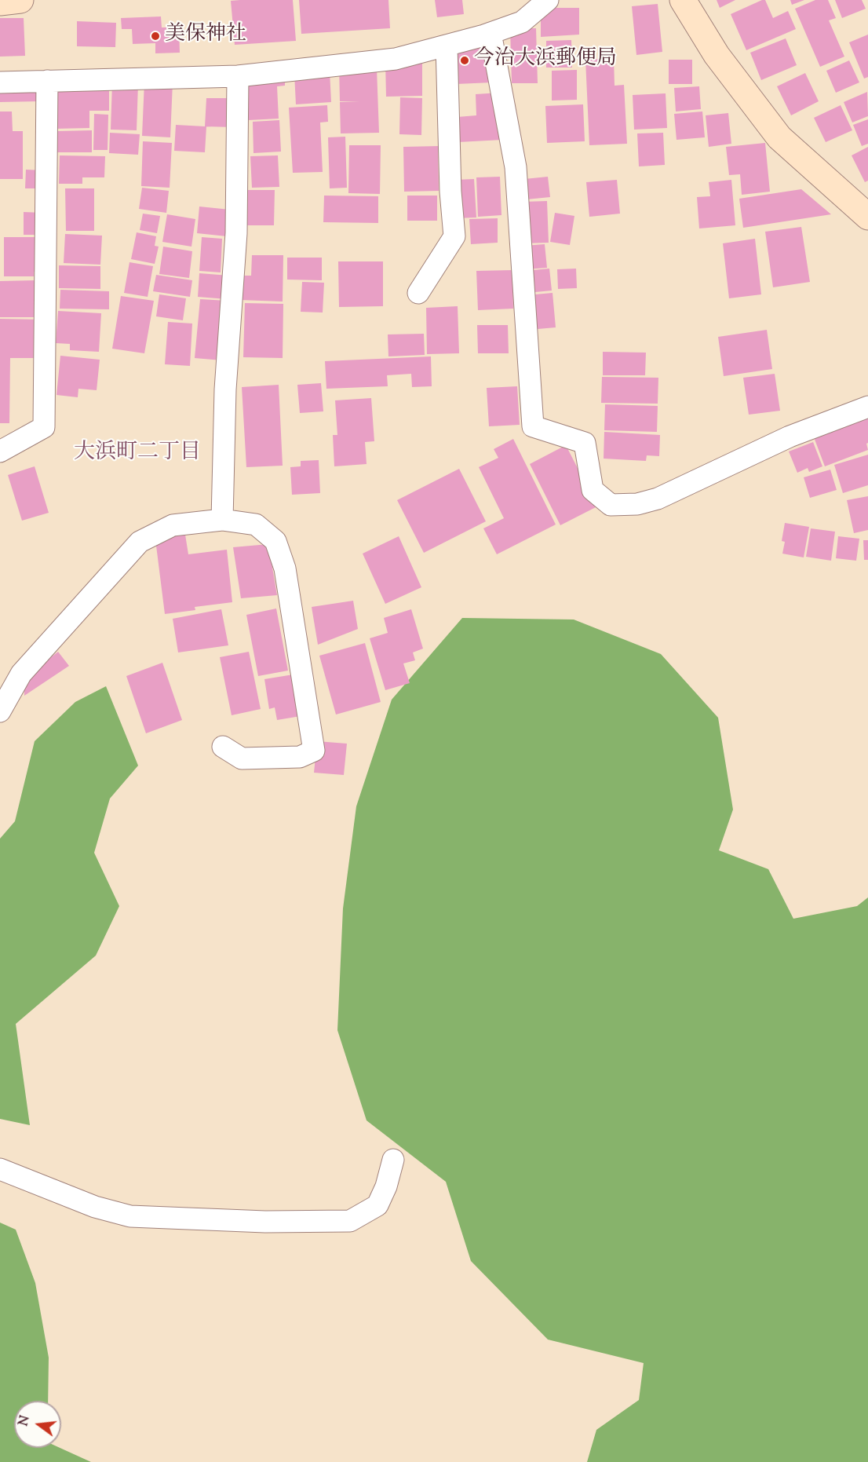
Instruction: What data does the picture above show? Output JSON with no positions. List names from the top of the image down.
{
  "districts": ["大浜町二丁目"],
  "places": ["美保神社", "今治大浜郵便局"],
  "north": "left"
}
